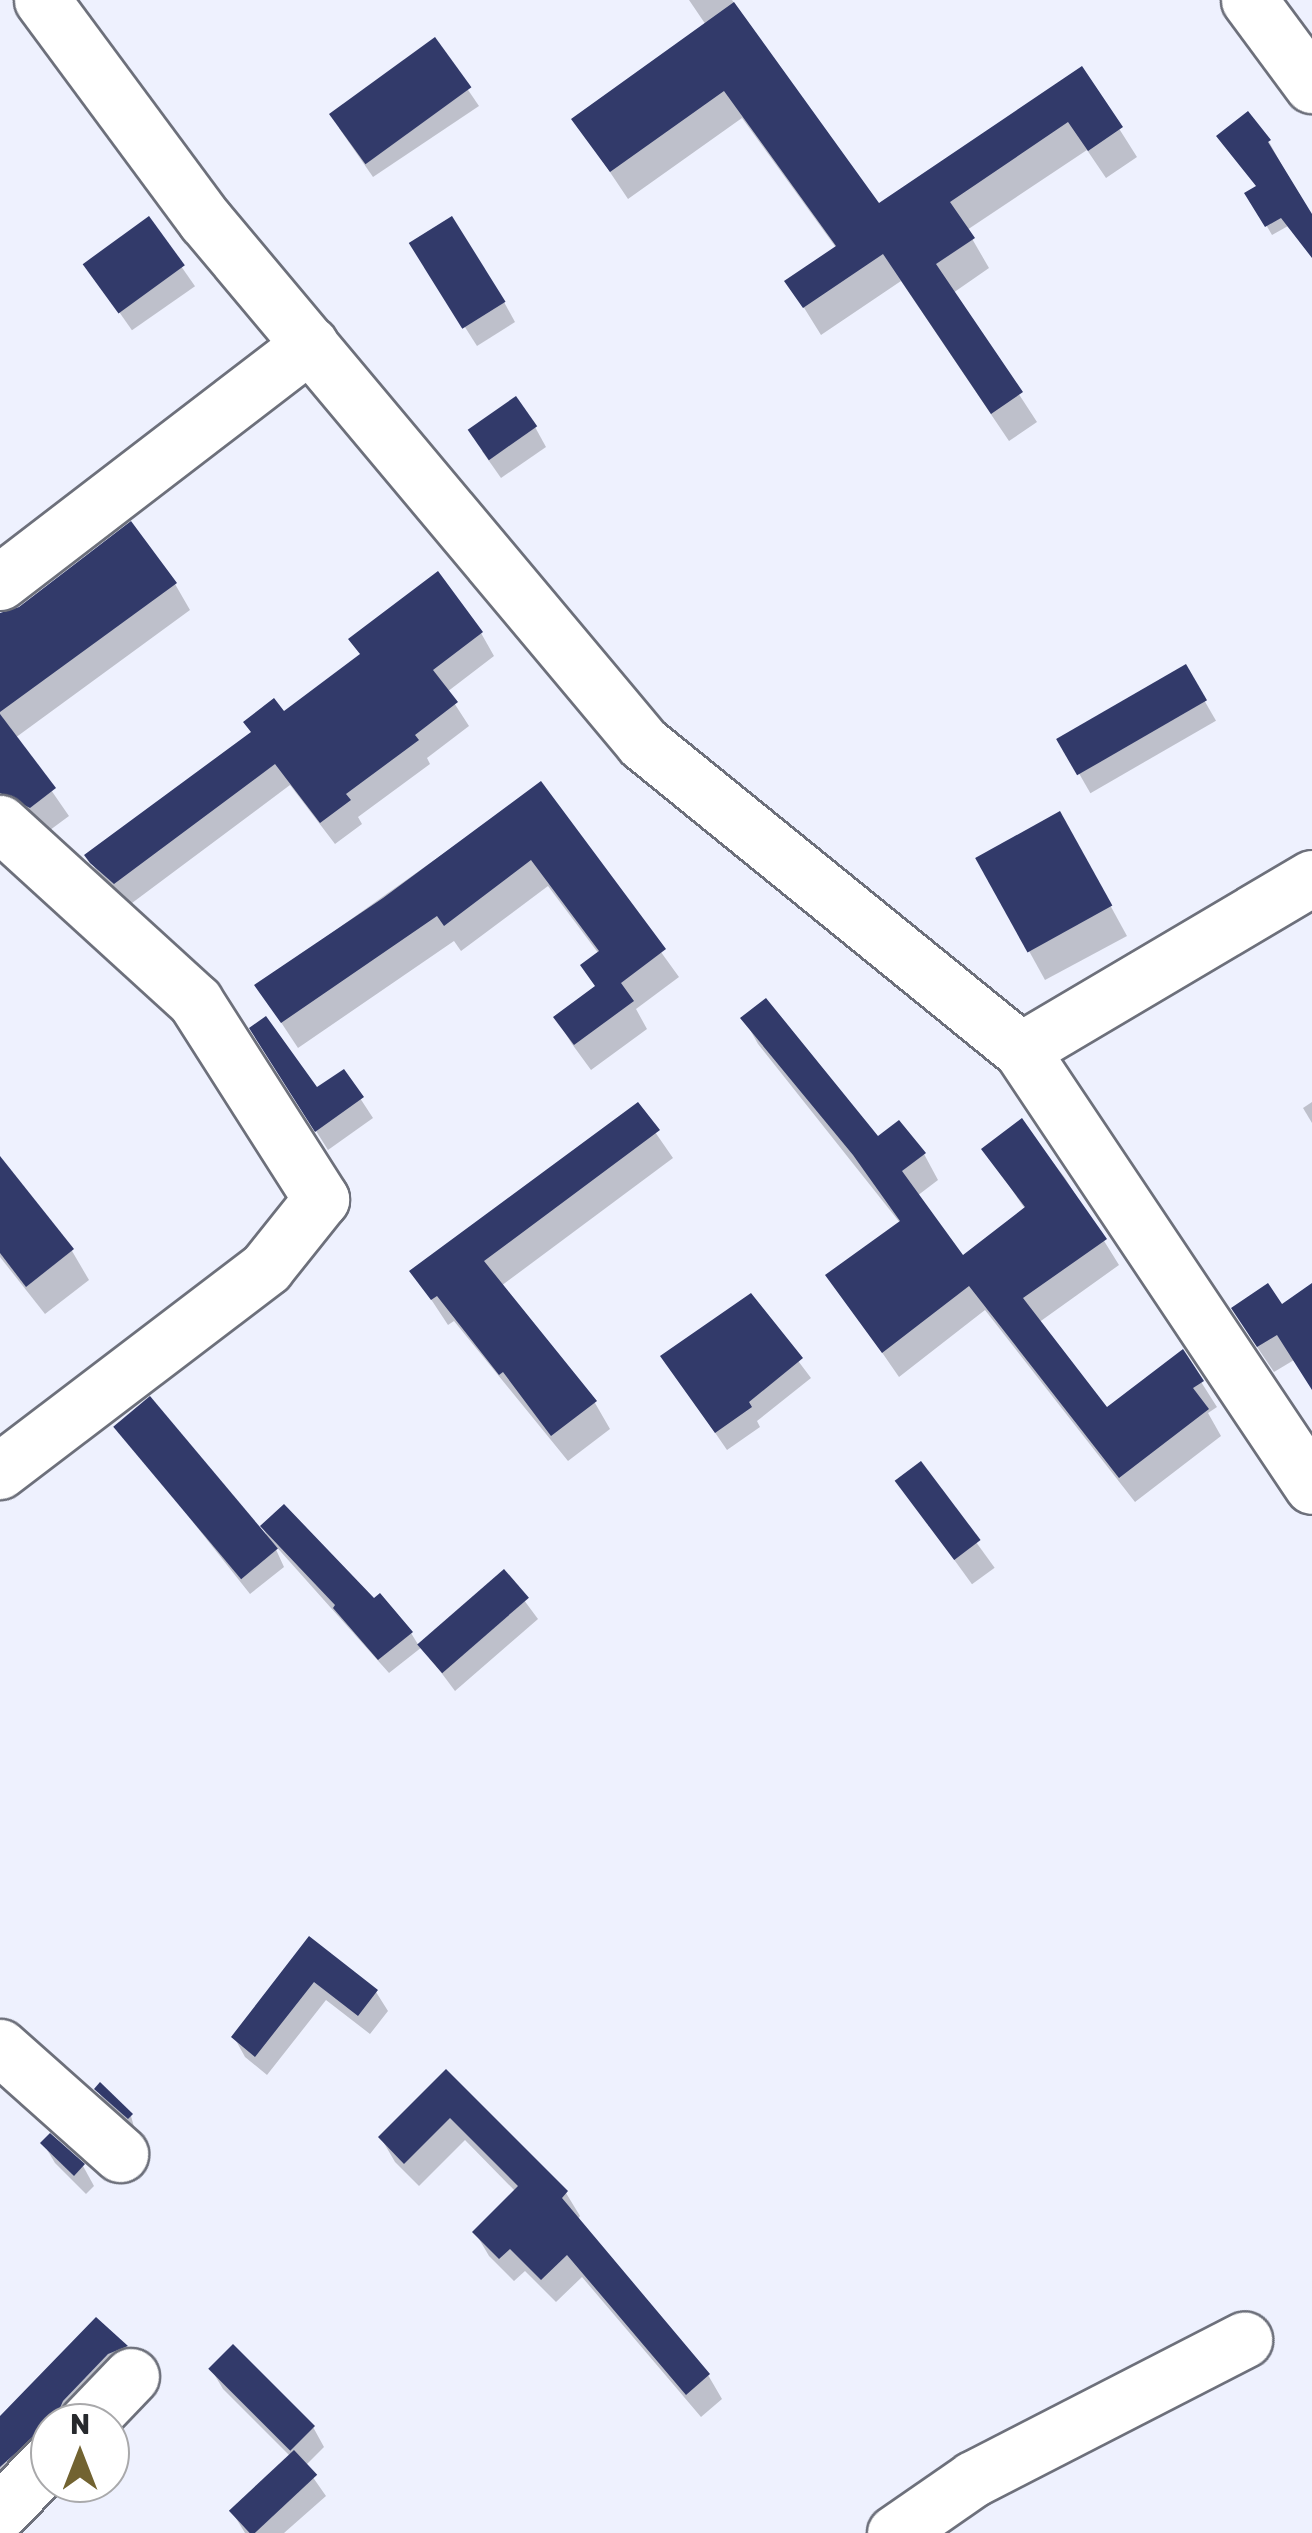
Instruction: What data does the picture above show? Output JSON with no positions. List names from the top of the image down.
{
  "north": "top"
}
